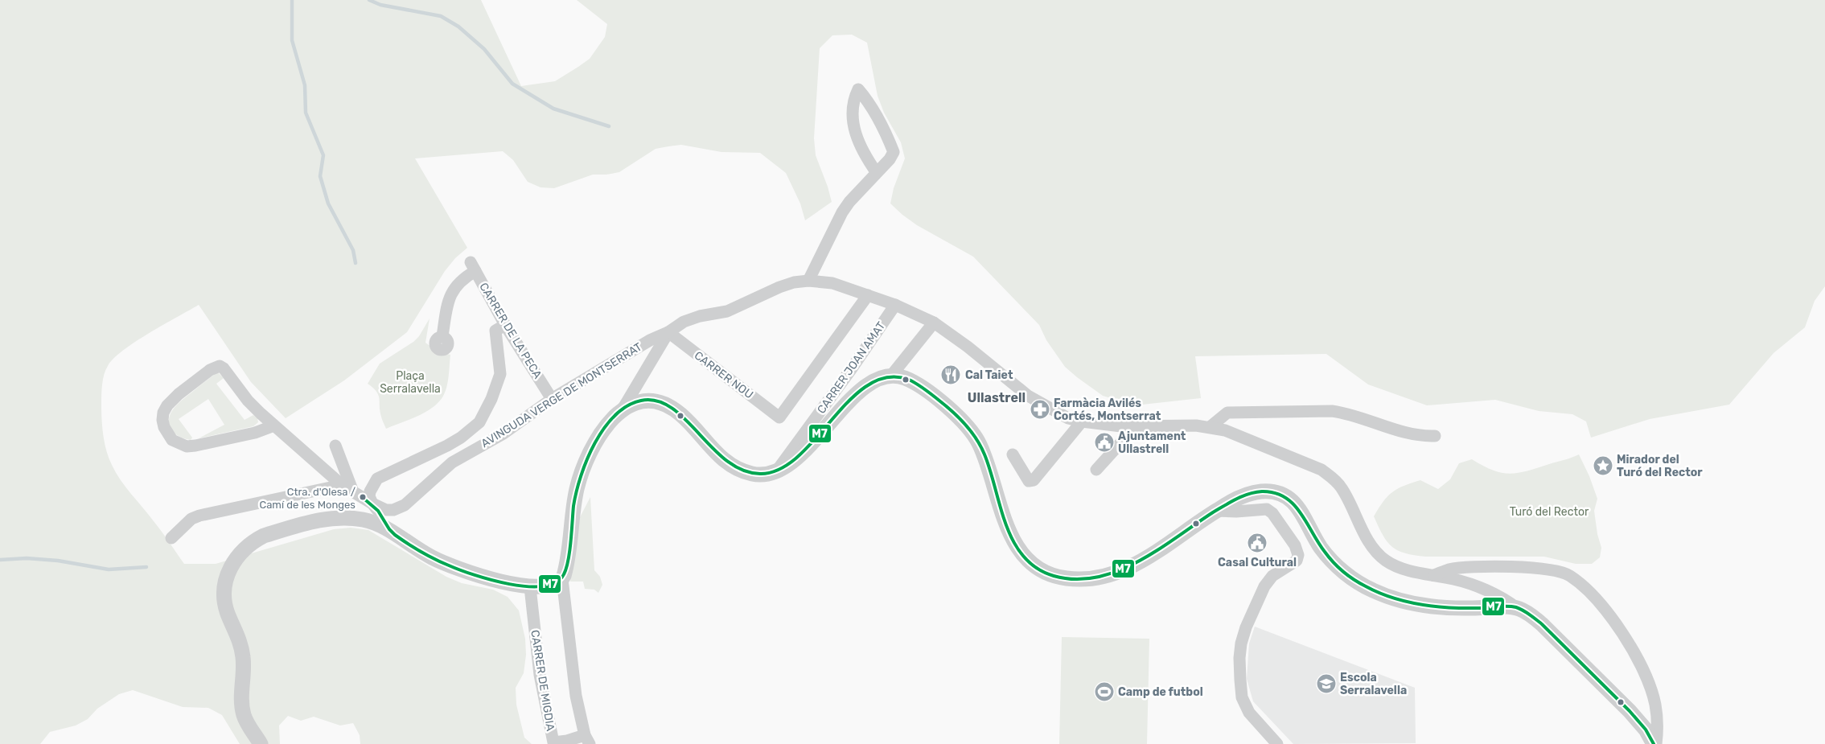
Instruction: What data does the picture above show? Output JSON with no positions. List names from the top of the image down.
{
  "streets": {
    "street": [
      "CARRER DE LA PECA",
      "CARRER JOAN AMAT",
      "CARRER NOU",
      "AVINGUDA VERGE DE MONTSERRAT",
      "CARRER DE MIGDIA"
    ]
  },
  "crossings": [
    ["CARRER DE LA PECA", "AVINGUDA VERGE DE MONTSERRAT"],
    ["CARRER JOAN AMAT", "AVINGUDA VERGE DE MONTSERRAT"],
    ["CARRER NOU", "AVINGUDA VERGE DE MONTSERRAT"]
  ],
  "districts": ["Ullastrell"],
  "parks": ["Plaça Serralavella", "Turó del Rector"],
  "places": {
    "restaurant": ["Cal Taiet"],
    "pharmacy": ["Farmàcia Avilés Cortés, Montserrat"],
    "public building": ["Ajuntament Ullastrell", "Casal Cultural"],
    "place": ["Mirador del Turó del Rector"],
    "other": ["Ctra. d'Olesa / Camí de les Monges"],
    "school or university": ["Escola Serralavella"],
    "sports": ["Camp de futbol"]
  },
  "lines": ["transit line M7"]
}
